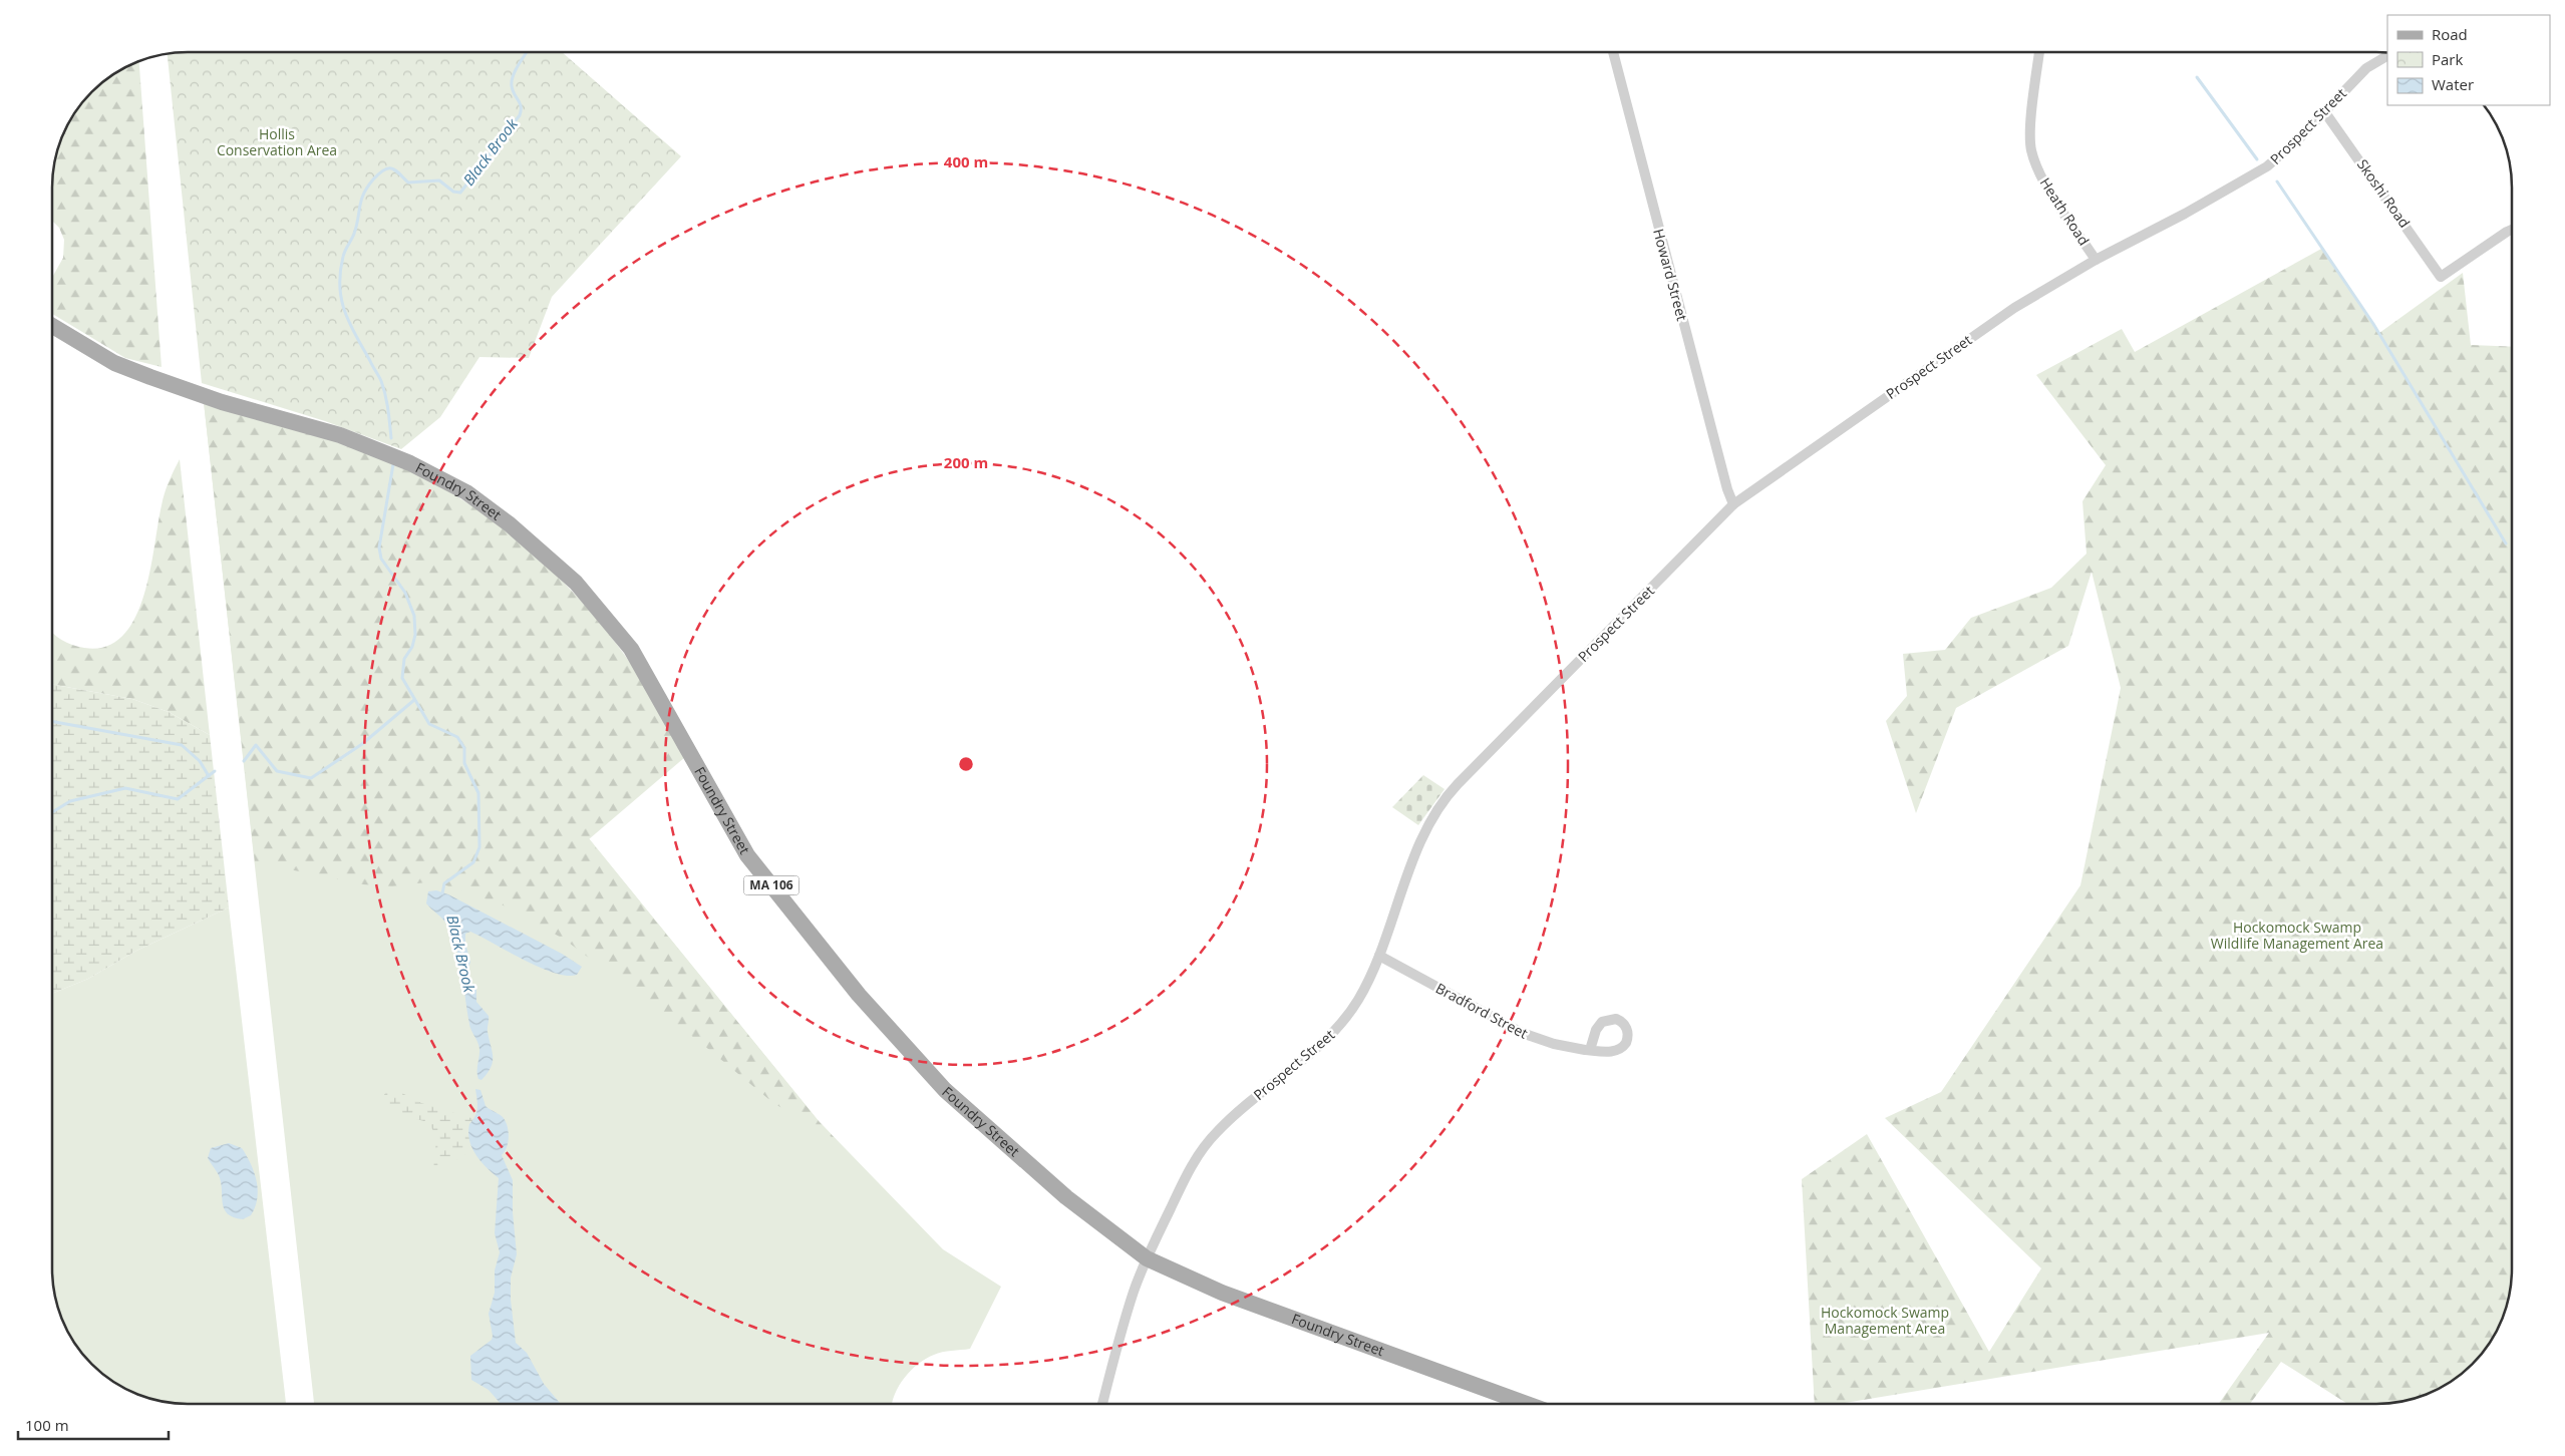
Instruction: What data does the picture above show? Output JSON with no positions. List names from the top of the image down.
{
  "streets": {
    "main road": ["Foundry Street", "MA 106"],
    "street": [
      "Prospect Street",
      "Skoshi Road",
      "Heath Road",
      "Howard Street",
      "Bradford Street"
    ]
  },
  "crossings": [
    ["Prospect Street", "Skoshi Road"],
    ["Prospect Street", "Heath Road"],
    ["Prospect Street", "Howard Street"],
    ["Prospect Street", "Foundry Street"],
    ["Prospect Street", "Bradford Street"]
  ],
  "water": ["Black Brook"],
  "parks": ["Hollis Conservation Area", "Hockomock Swamp Wildlife Management Area", "Hockomock Swamp Management Area"],
  "legend": ["Road", "Park", "Water"],
  "scale_bar": "100 m",
  "rings": ["400 m", "200 m"]
}
